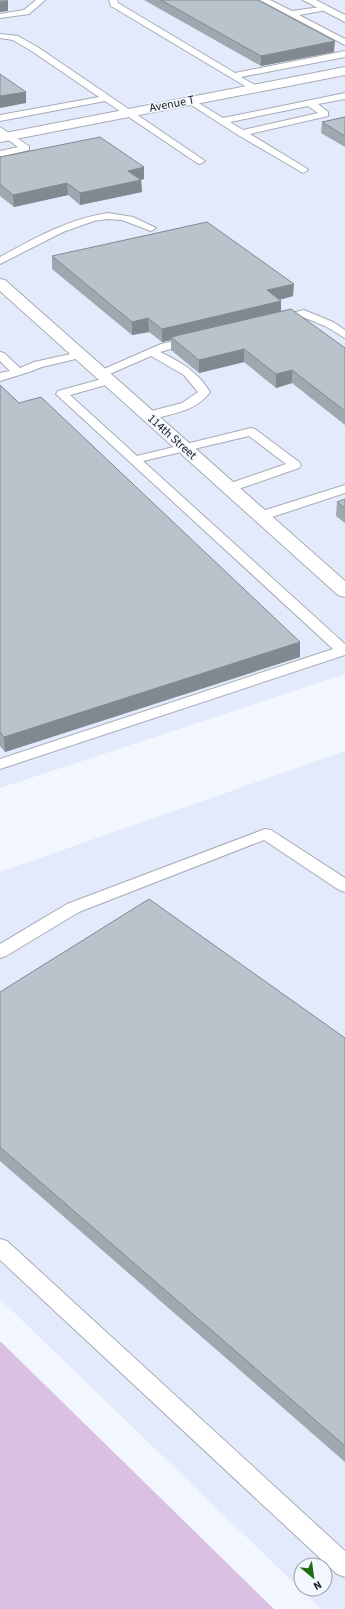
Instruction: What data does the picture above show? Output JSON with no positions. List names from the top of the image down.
{
  "streets": {
    "street": ["Avenue T", "114th Street"]
  },
  "north": "bottom right"
}
